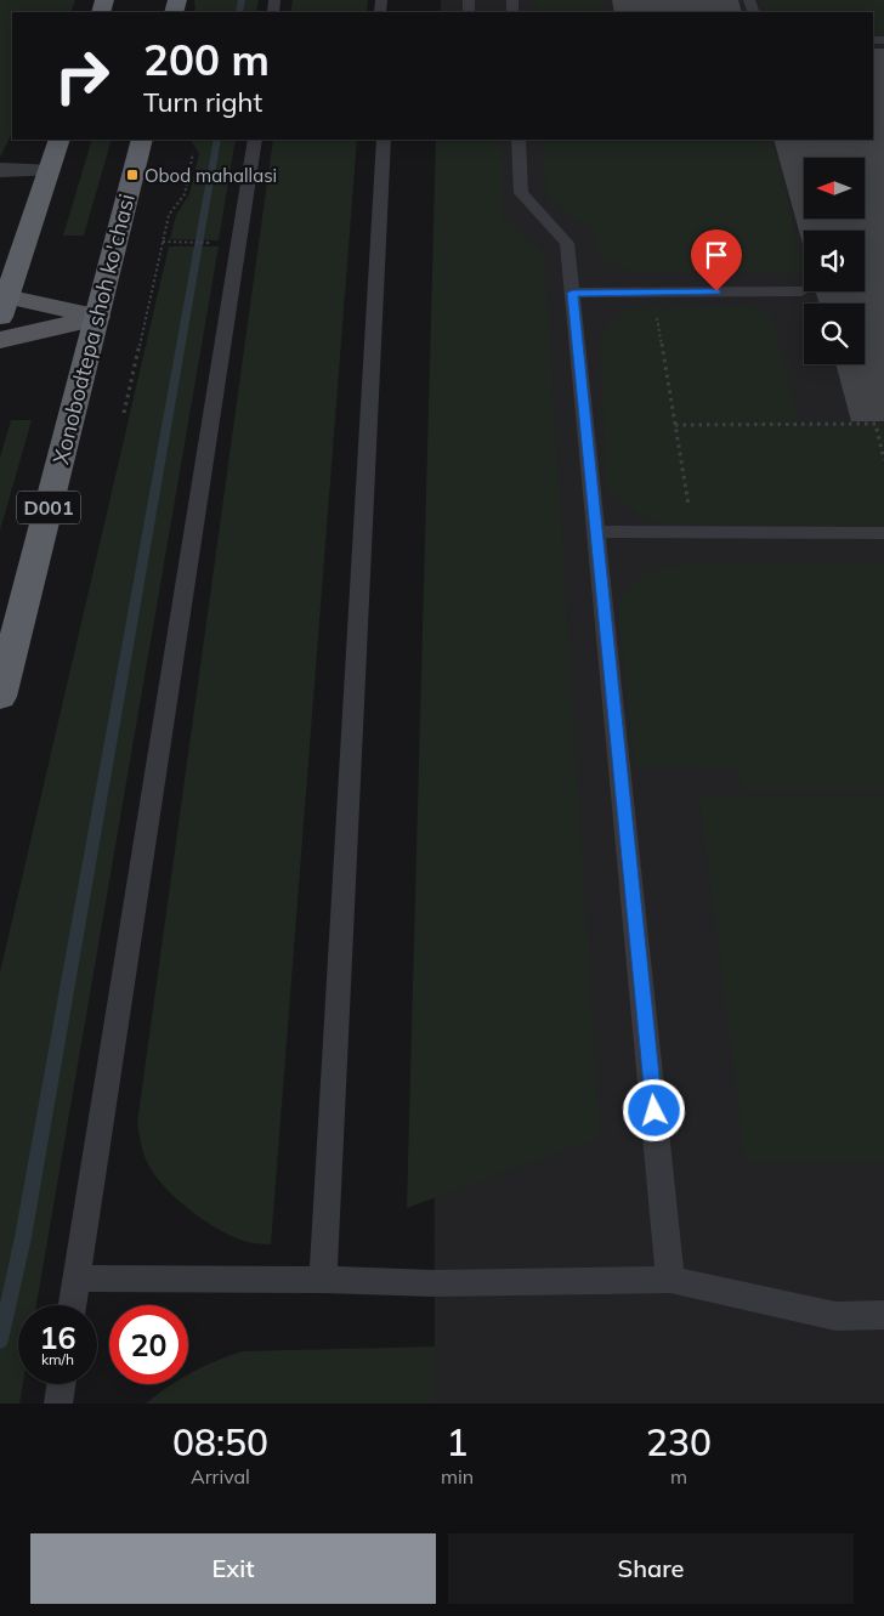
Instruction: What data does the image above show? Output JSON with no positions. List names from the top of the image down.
{
  "streets": {
    "highway": ["Xonobodtepa shoh ko'chasi", "D001"]
  },
  "places": {
    "transit": ["Obod mahallasi"]
  },
  "north": "left",
  "page": {
    "turn": ["200 m", "Turn right"],
    "speed": "16 km/h",
    "limit": "20",
    "eta": [
      "08:50",
      "Arrival",
      "1",
      "min",
      "230",
      "m"
    ],
    "buttons": ["Exit", "Share"]
  }
}
